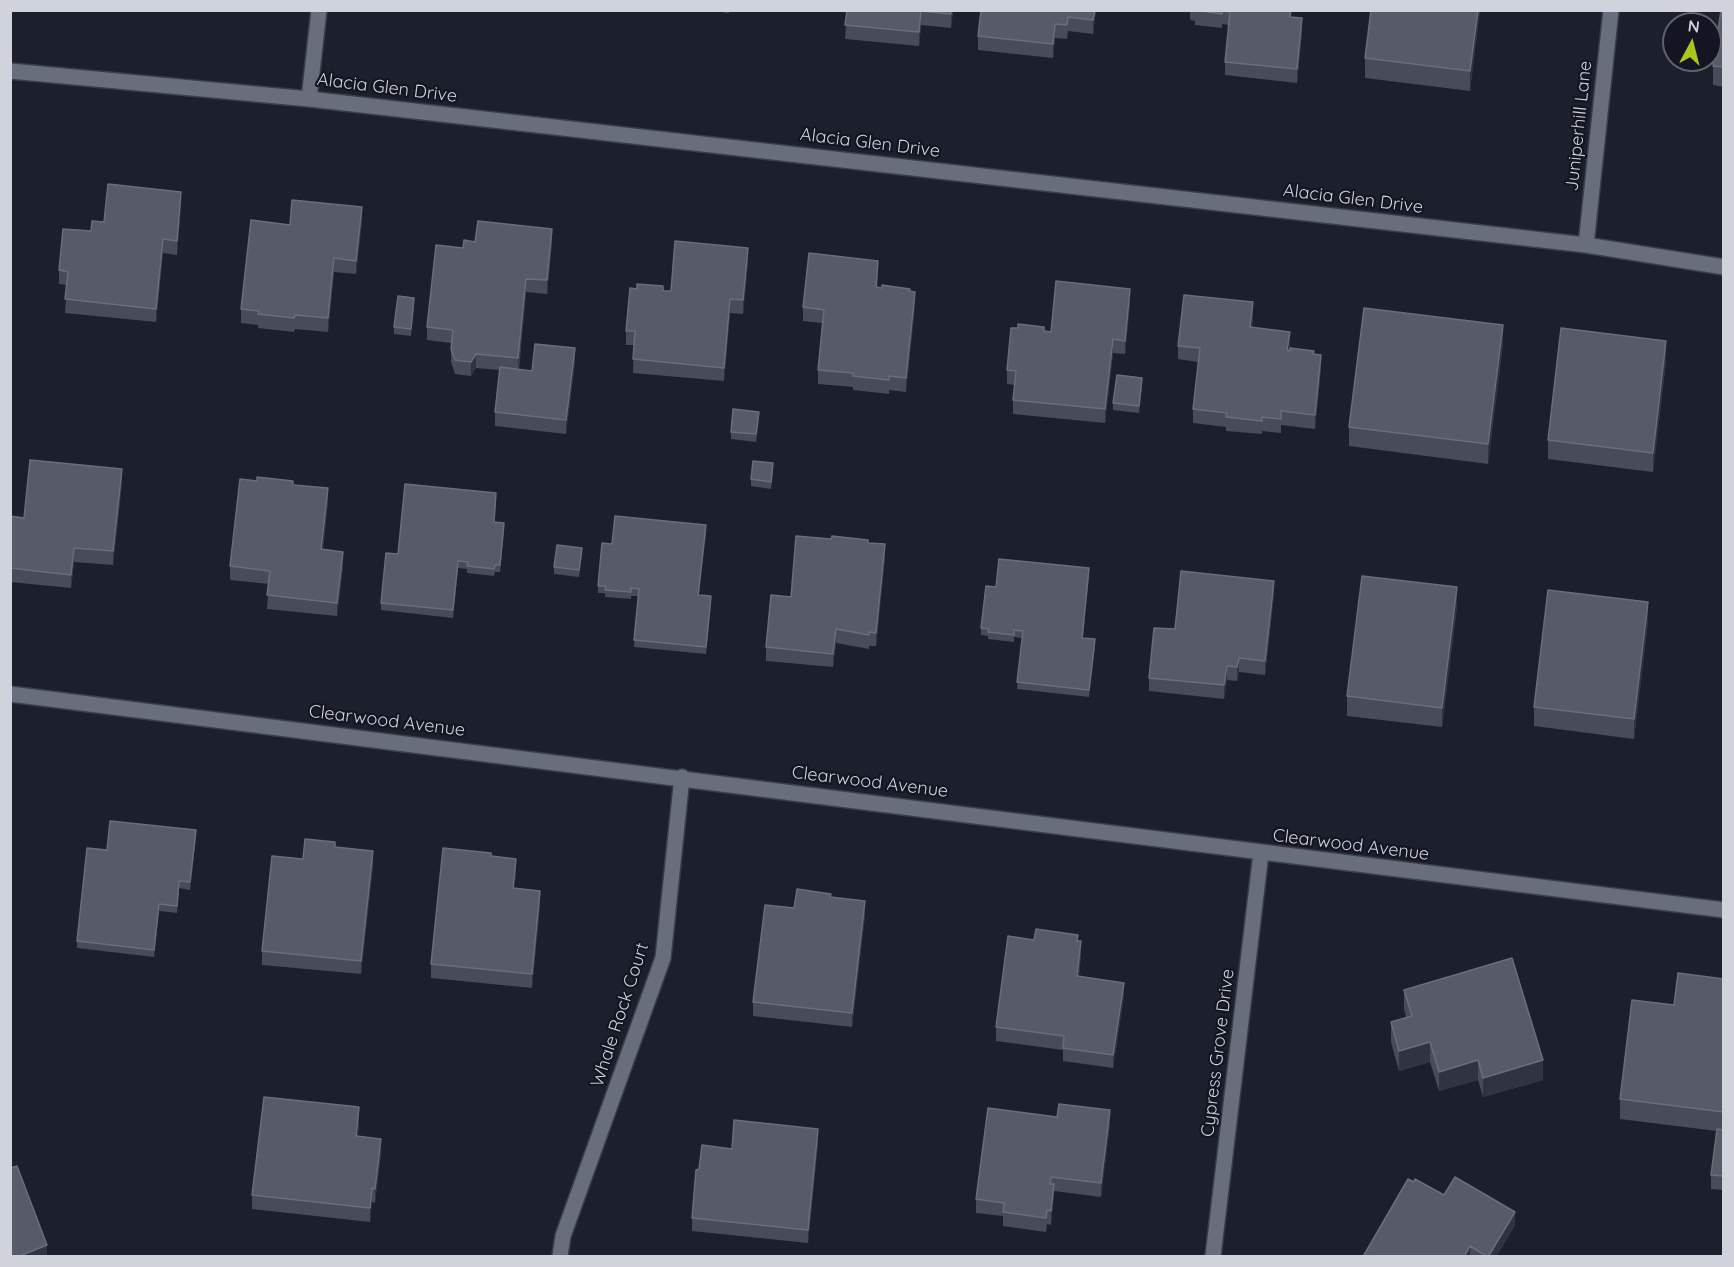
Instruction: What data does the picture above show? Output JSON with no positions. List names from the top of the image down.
{
  "streets": {
    "street": [
      "Alacia Glen Drive",
      "Juniperhill Lane",
      "Clearwood Avenue",
      "Whale Rock Court",
      "Cypress Grove Drive"
    ]
  },
  "crossings": [
    ["Alacia Glen Drive", "Juniperhill Lane"],
    ["Clearwood Avenue", "Whale Rock Court"],
    ["Clearwood Avenue", "Cypress Grove Drive"]
  ],
  "north": "top"
}
